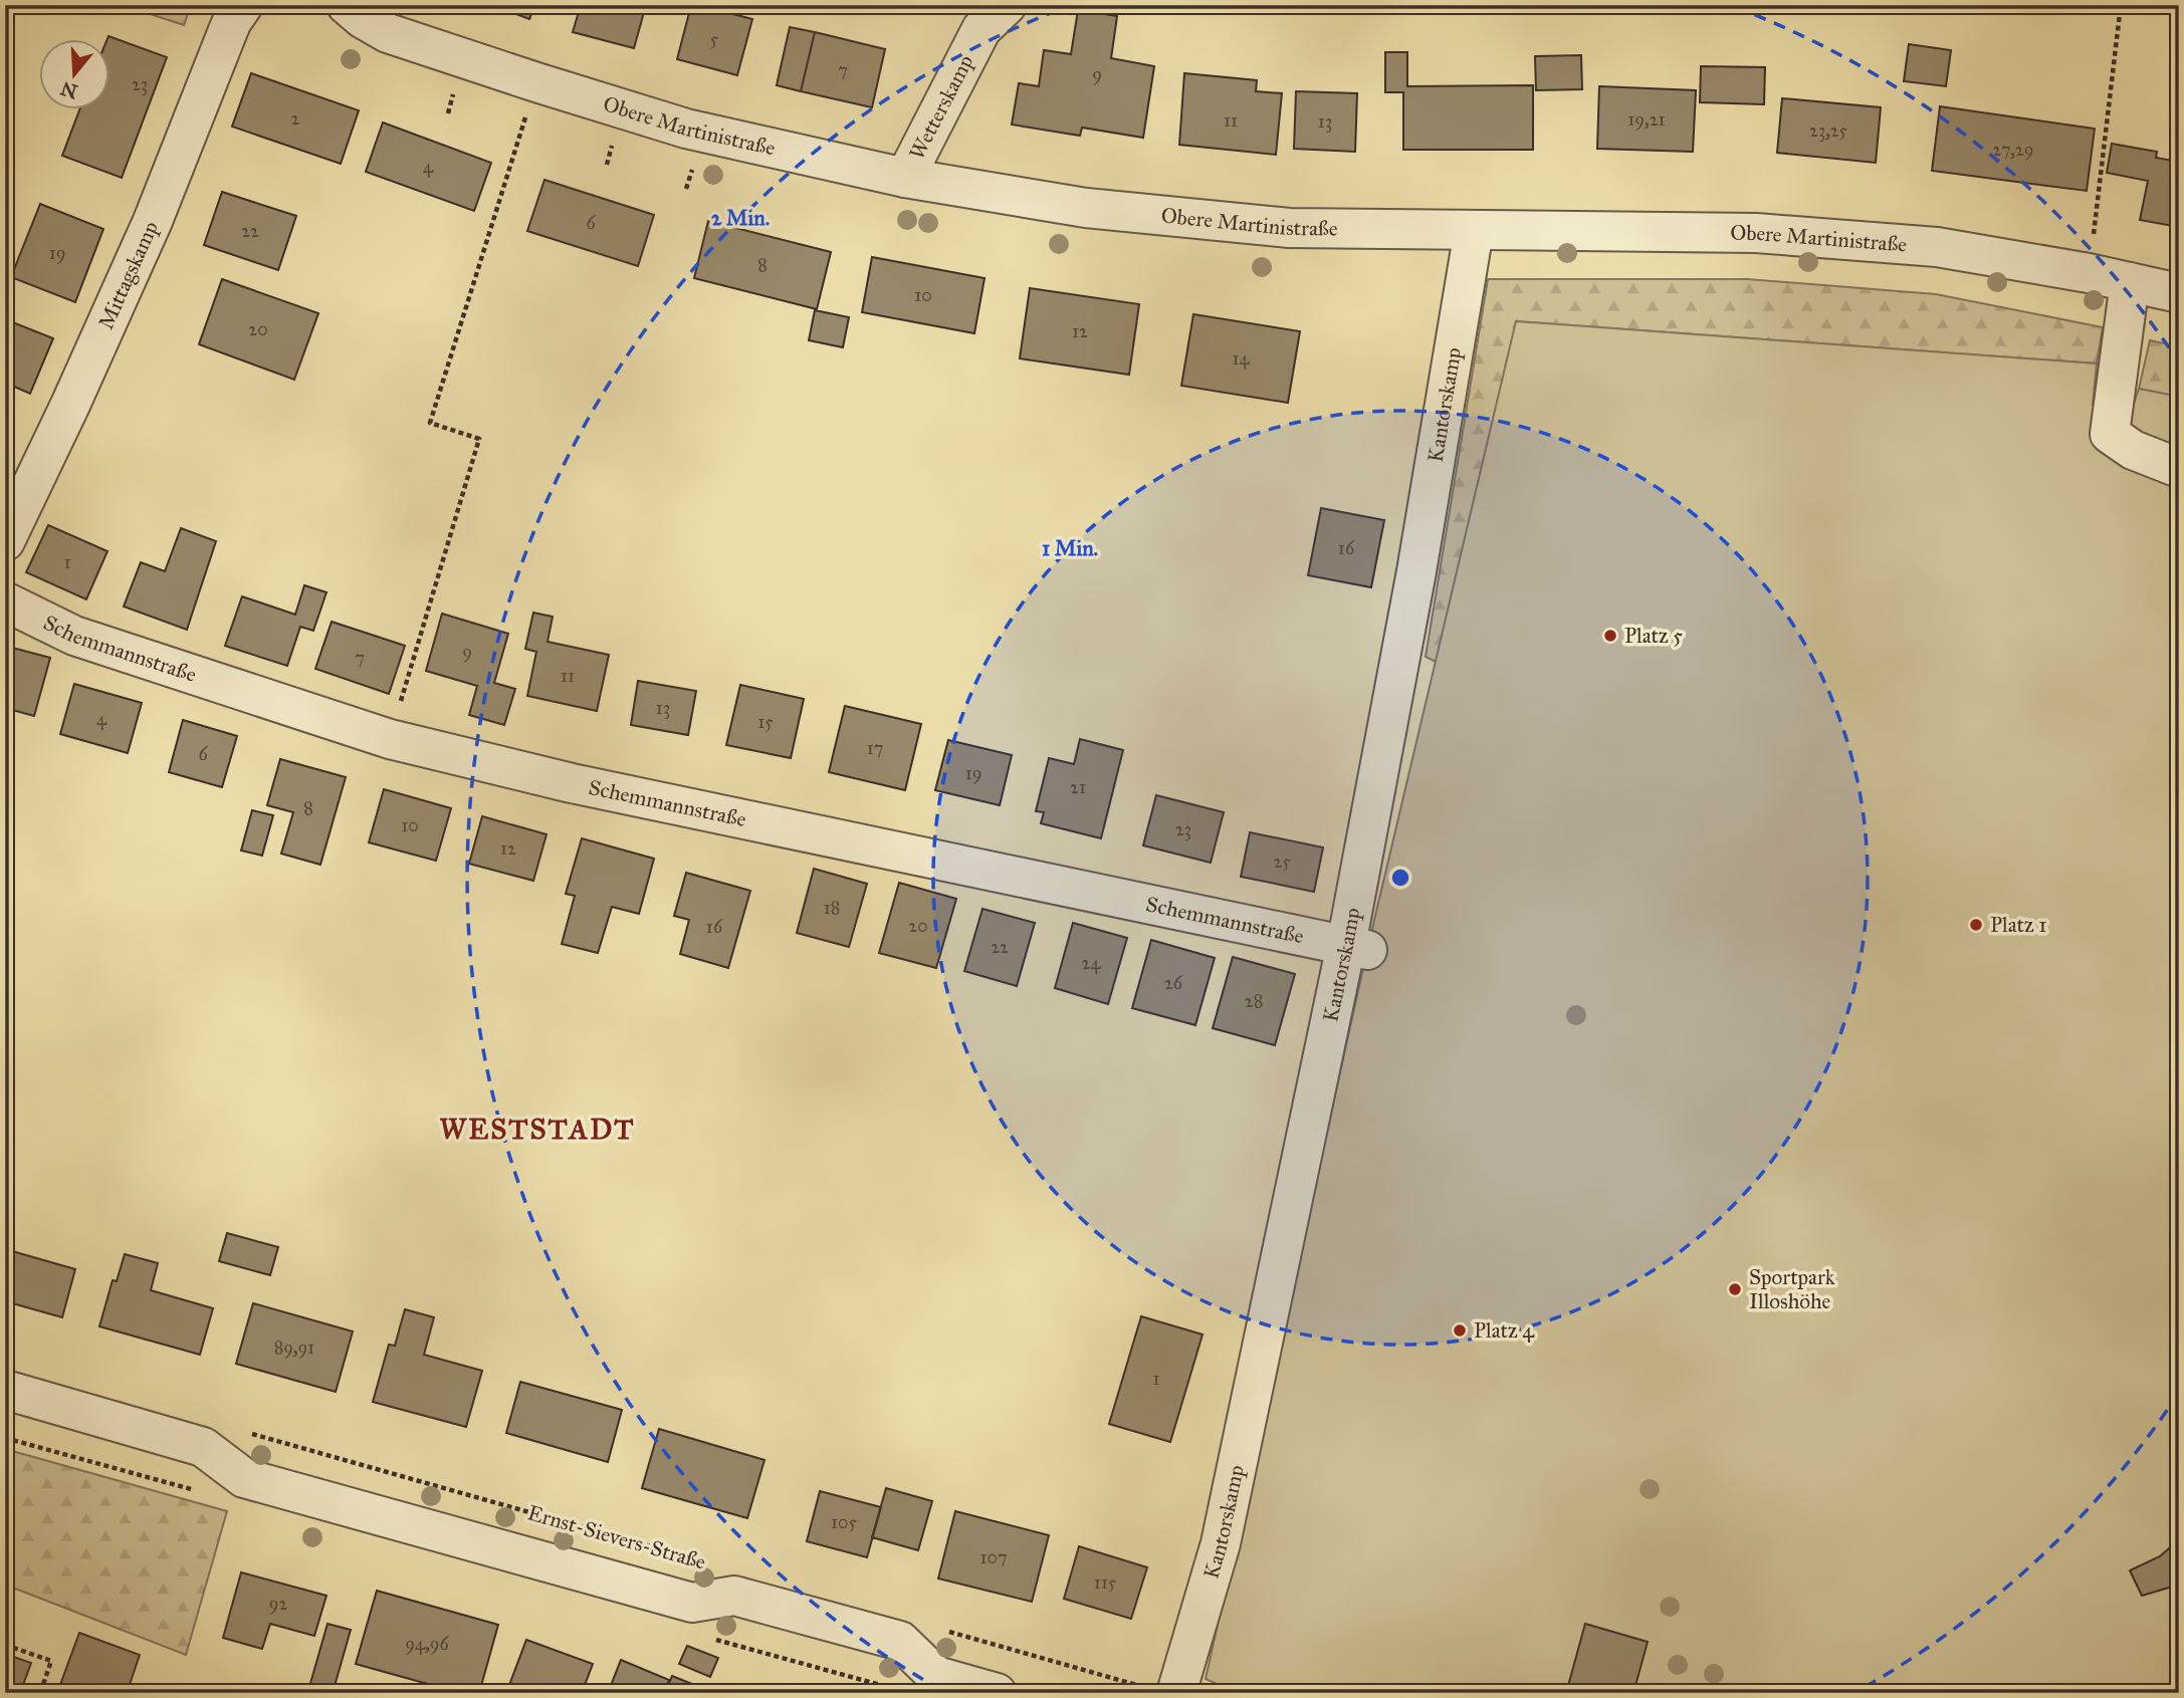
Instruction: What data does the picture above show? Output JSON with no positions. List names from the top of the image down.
{
  "streets": {
    "street": [
      "Wetterskamp",
      "Obere Martinistraße",
      "Mittagskamp",
      "Kantorskamp",
      "Schemmannstraße",
      "Ernst-Sievers-Straße"
    ]
  },
  "crossings": [
    ["Wetterskamp", "Obere Martinistraße"],
    ["Obere Martinistraße", "Kantorskamp"],
    ["Kantorskamp", "Schemmannstraße"]
  ],
  "districts": ["WESTSTADT"],
  "places": [
    "Platz 5",
    "Platz 1",
    "Sportpark Illoshöhe",
    "Platz 4"
  ],
  "house_numbers": [
    "5",
    "7",
    "9",
    "23",
    "2",
    "19,21",
    "11",
    "13",
    "23,25",
    "27,29",
    "4",
    "6",
    "22",
    "19",
    "8",
    "10",
    "20",
    "12",
    "14",
    "16",
    "1",
    "9",
    "7",
    "11",
    "13",
    "4",
    "15",
    "17",
    "6",
    "19",
    "21",
    "8",
    "10",
    "23",
    "12",
    "25",
    "18",
    "20",
    "16",
    "22",
    "24",
    "26",
    "28",
    "89,91",
    "1",
    "105",
    "107",
    "115",
    "92",
    "94,96"
  ],
  "north": "bottom",
  "rings": ["2 Min.", "1 Min."]
}
